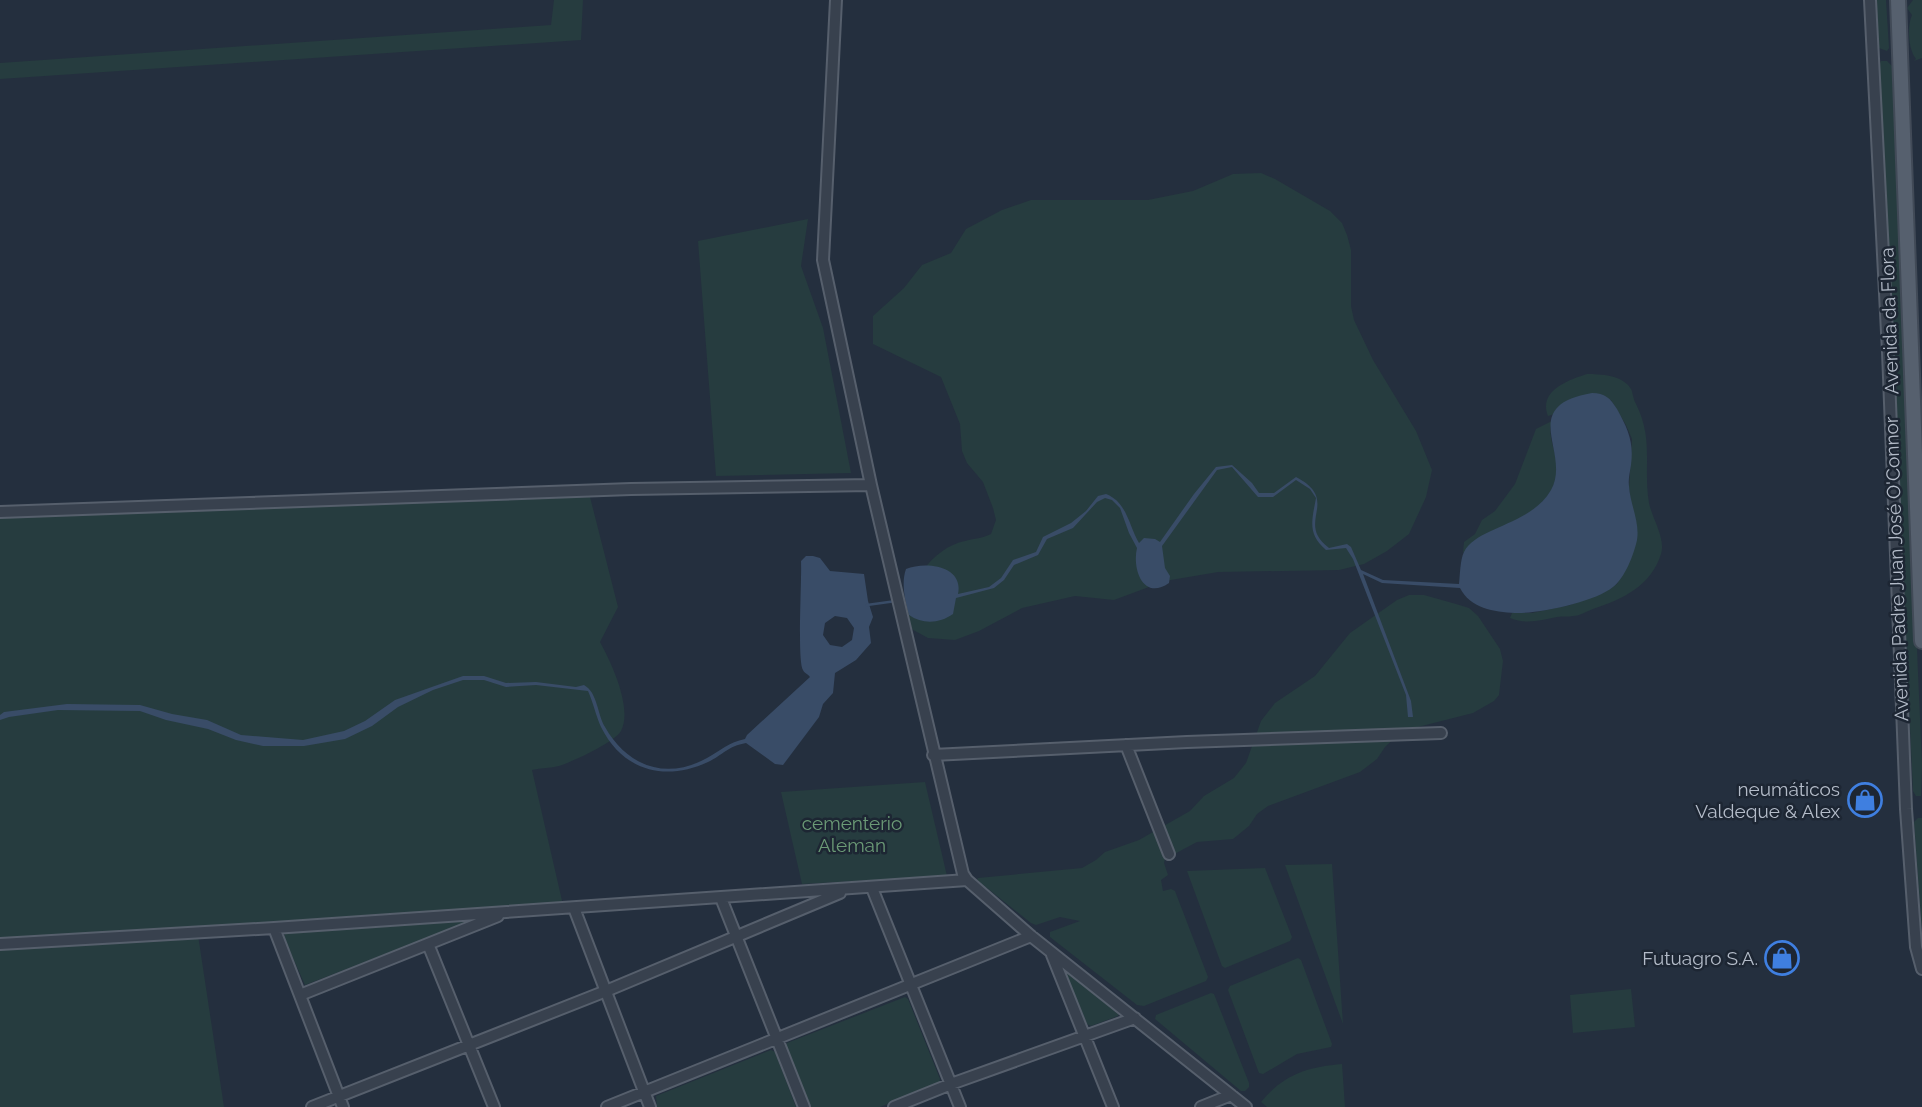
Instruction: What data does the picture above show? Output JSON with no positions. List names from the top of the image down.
{
  "streets": {
    "main road": ["Avenida da Flora"],
    "street": ["Avenida Padre Juan José O'Connor"]
  },
  "parks": ["cementerio Aleman"],
  "places": {
    "shop": ["neumáticos Valdeque & Alex", "Futuagro S.A."]
  }
}
